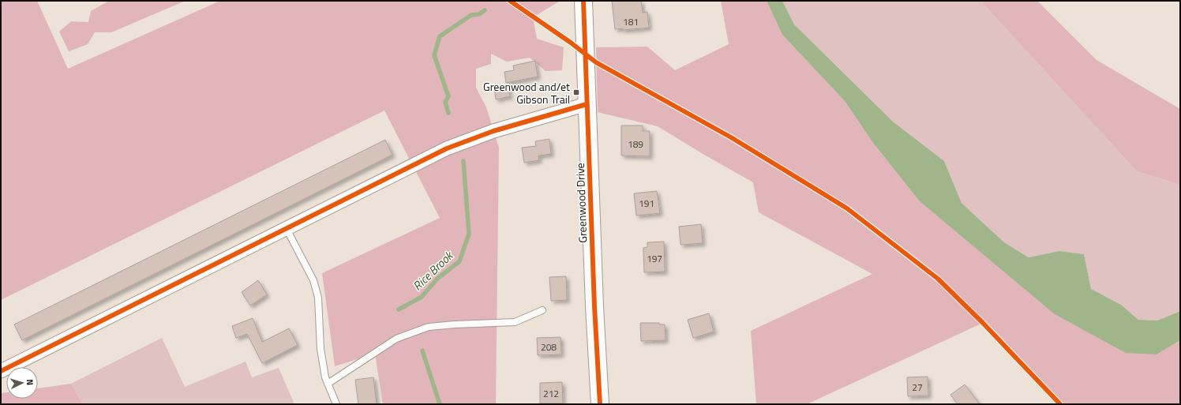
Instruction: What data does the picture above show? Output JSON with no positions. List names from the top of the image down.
{
  "streets": {
    "main road": ["Greenwood Drive"]
  },
  "water": ["Rice Brook"],
  "places": {
    "transit": ["Greenwood and/et Gibson Trail"]
  },
  "house_numbers": [
    "181",
    "189",
    "191",
    "197",
    "208",
    "27",
    "212"
  ],
  "north": "right"
}
